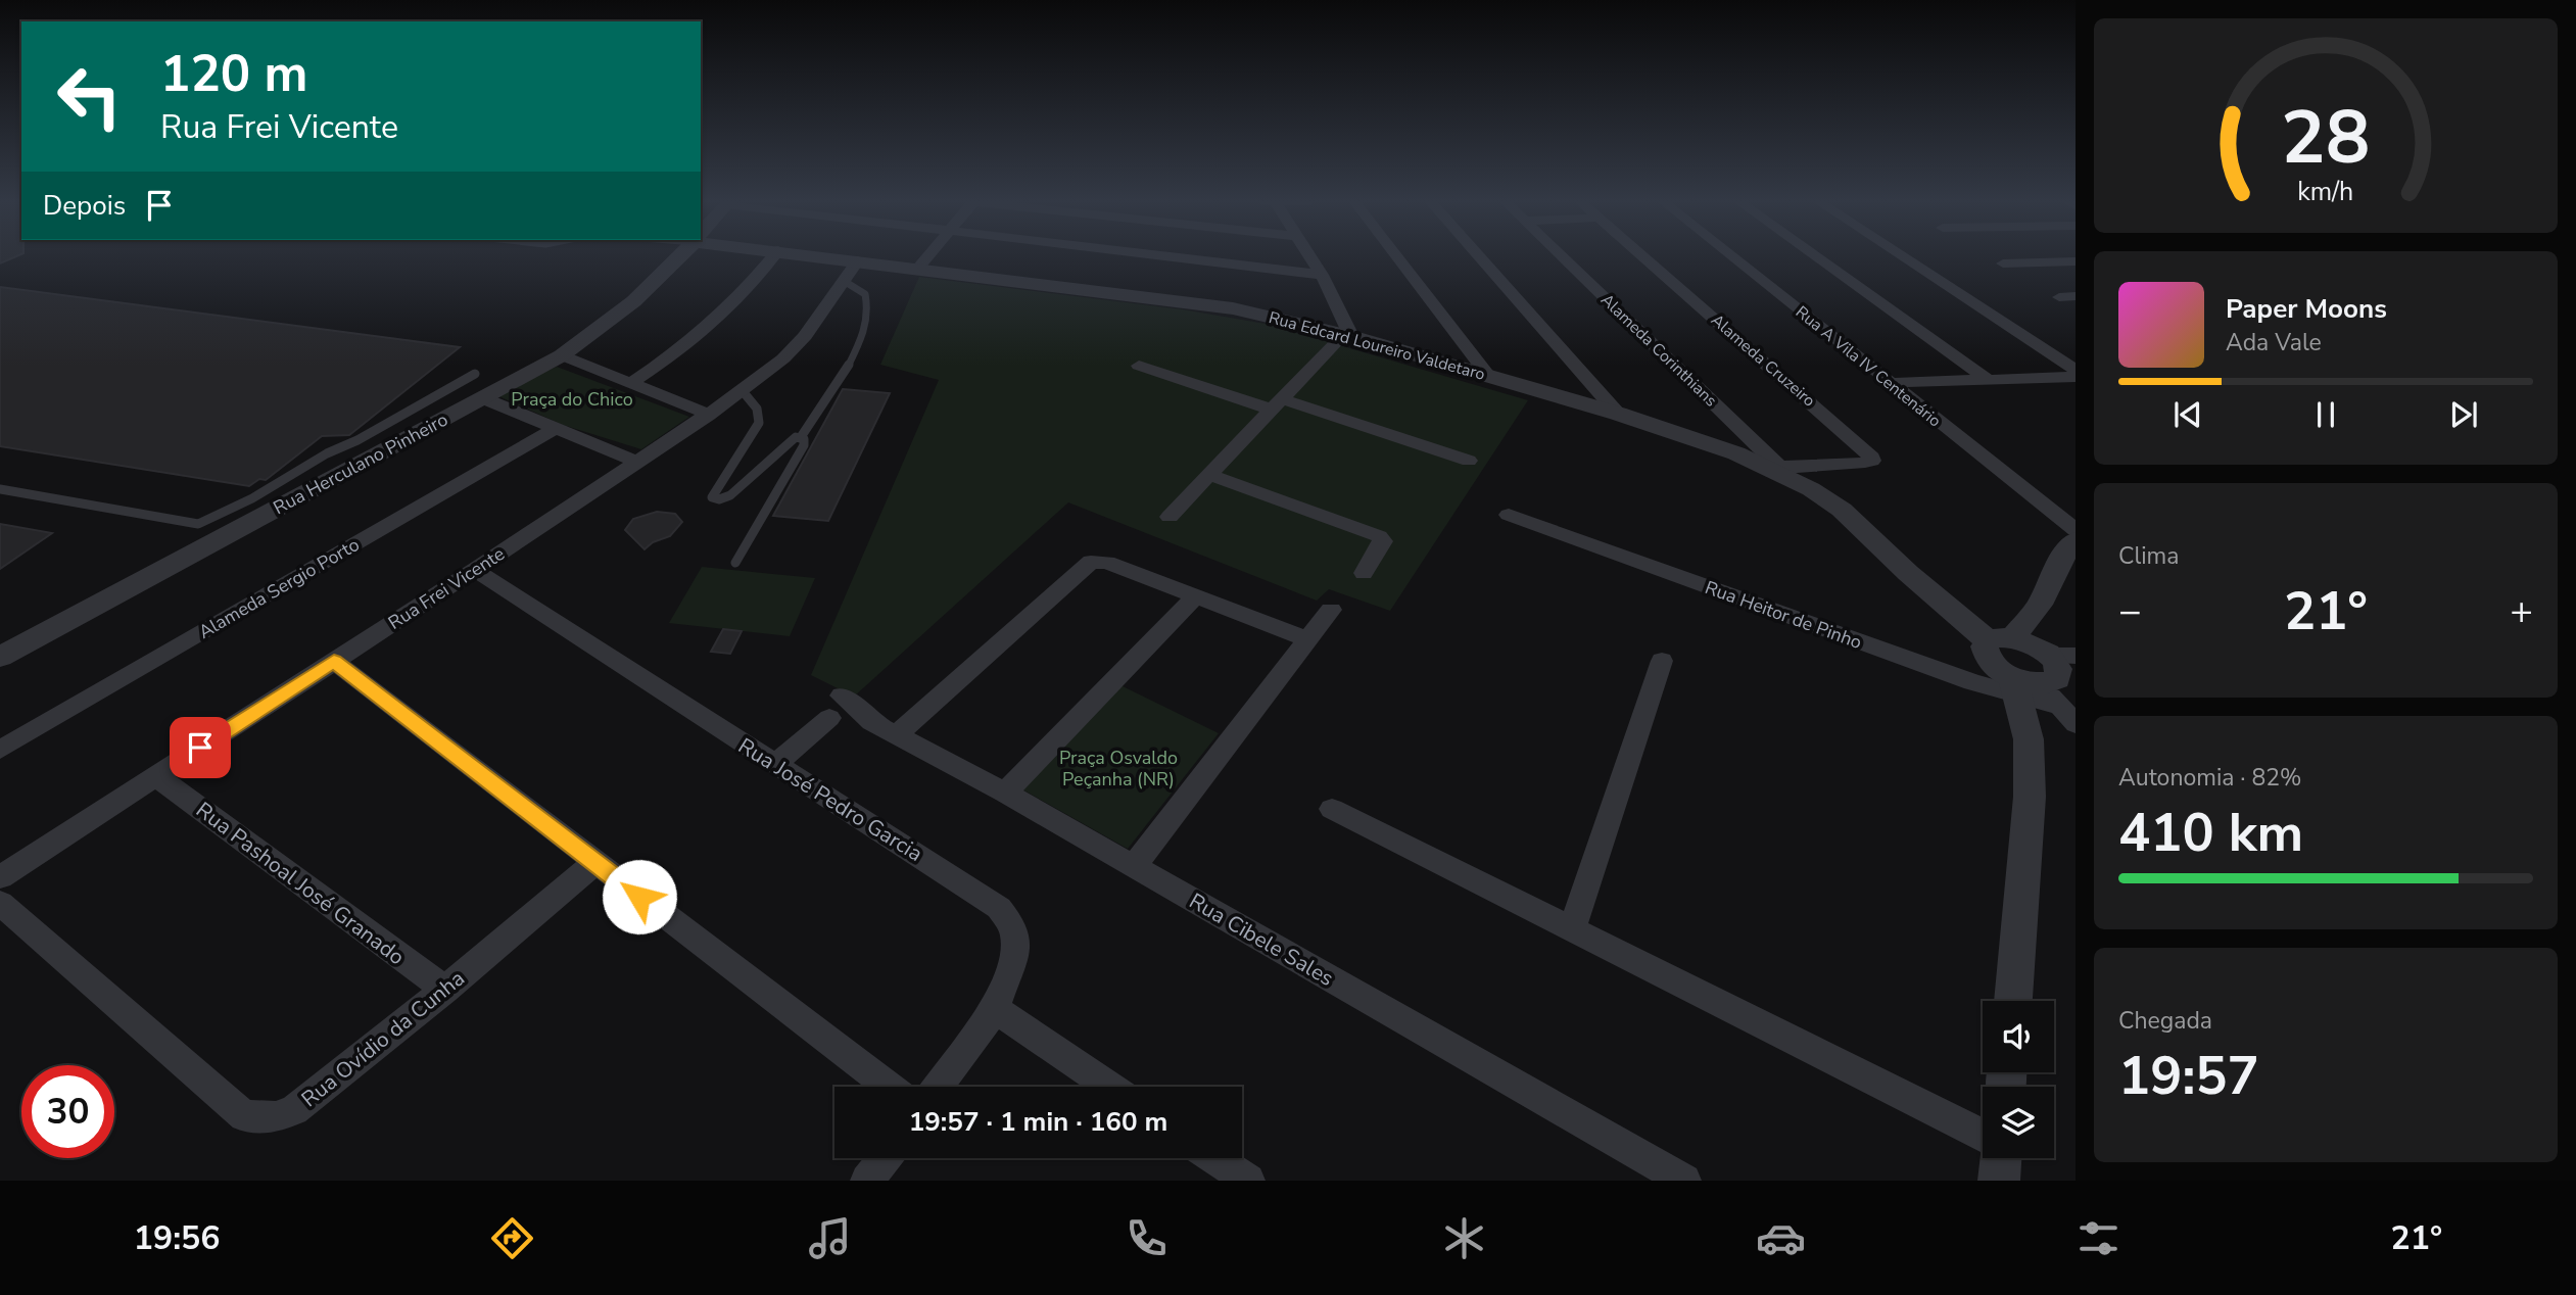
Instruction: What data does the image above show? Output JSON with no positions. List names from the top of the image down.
{
  "streets": {
    "street": [
      "Rua Edcard Loureiro Valdetaro",
      "Alameda Corinthians",
      "Alameda Cruzeiro",
      "Rua A Vila IV Centenário",
      "Rua Herculano Pinheiro",
      "Alameda Sergio Porto",
      "Rua Frei Vicente",
      "Rua Heitor de Pinho",
      "Rua José Pedro Garcia",
      "Rua Pashoal José Granado",
      "Rua Cibele Sales",
      "Rua Ovídio da Cunha"
    ]
  },
  "crossings": [
    ["Rua Edcard Loureiro Valdetaro", "Alameda Corinthians"],
    ["Rua Edcard Loureiro Valdetaro", "Alameda Cruzeiro"],
    ["Rua Edcard Loureiro Valdetaro", "Rua Frei Vicente"],
    ["Alameda Corinthians", "Alameda Cruzeiro"],
    ["Rua Frei Vicente", "Rua José Pedro Garcia"],
    ["Rua Frei Vicente", "Rua Pashoal José Granado"],
    ["Rua José Pedro Garcia", "Rua Cibele Sales"],
    ["Rua Pashoal José Granado", "Rua Ovídio da Cunha"]
  ],
  "parks": ["Praça do Chico", "Praça Osvaldo Peçanha (NR)"],
  "page": {
    "turn": ["120 m", "Rua Frei Vicente"],
    "then": "Depois",
    "song": ["Paper Moons", "Ada Vale"],
    "tile": [
      "Clima",
      ["Autonomia · 82%", "410 km"],
      ["Chegada", "19:57"]
    ],
    "heat": ["−", "21°", "+"],
    "limit": "30",
    "trip": "19:57 · 1 min · 160 m",
    "tabs": ["19:56", "21°"],
    "gauge": ["28", "km/h"]
  }
}
